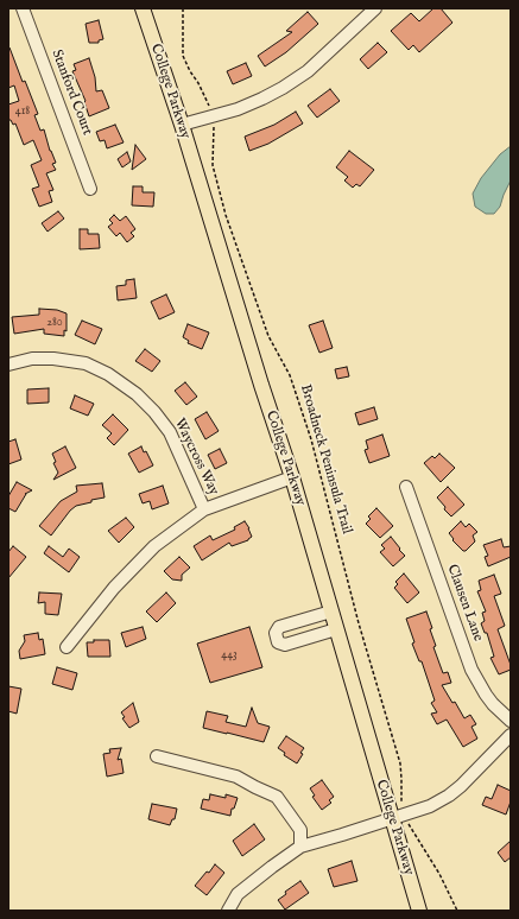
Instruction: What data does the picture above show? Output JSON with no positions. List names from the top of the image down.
{
  "streets": {
    "main road": ["College Parkway"],
    "street": ["Stanford Court", "Waycross Way", "Clausen Lane"],
    "path": ["Broadneck Peninsula Trail"]
  },
  "house_numbers": ["418", "280", "443"]
}
